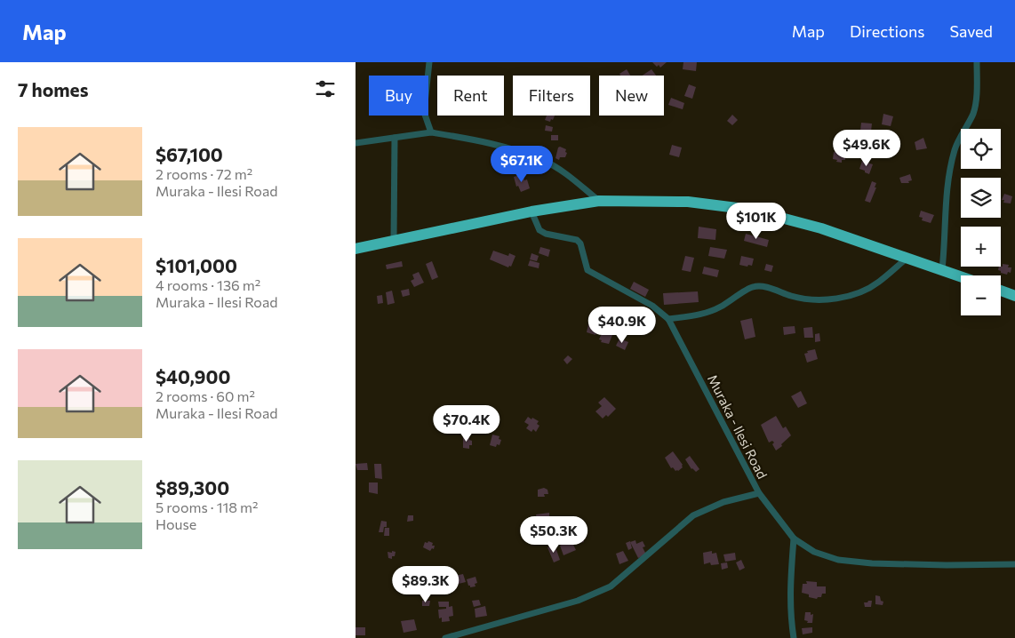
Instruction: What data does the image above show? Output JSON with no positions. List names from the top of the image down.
{
  "streets": {
    "street": ["Muraka - Ilesi Road"]
  },
  "page": {
    "header": "Map",
    "nav": ["Map", "Directions", "Saved"],
    "heading": "7 homes",
    "chip": [
      "Buy",
      "Rent",
      "Filters",
      "New"
    ],
    "list": [
      {
        "name": "$67,100",
        "note": "2 rooms · 72 m² · Muraka - Ilesi Road"
      },
      {
        "name": "$101,000",
        "note": "4 rooms · 136 m² · Muraka - Ilesi Road"
      },
      {
        "name": "$40,900",
        "note": "2 rooms · 60 m² · Muraka - Ilesi Road"
      },
      {
        "name": "$89,300",
        "note": "5 rooms · 118 m² · House"
      }
    ],
    "map_buttons": ["+", "−"],
    "price": [
      "$49.6K",
      "$67.1K",
      "$101K",
      "$40.9K",
      "$70.4K",
      "$50.3K",
      "$89.3K"
    ]
  }
}
